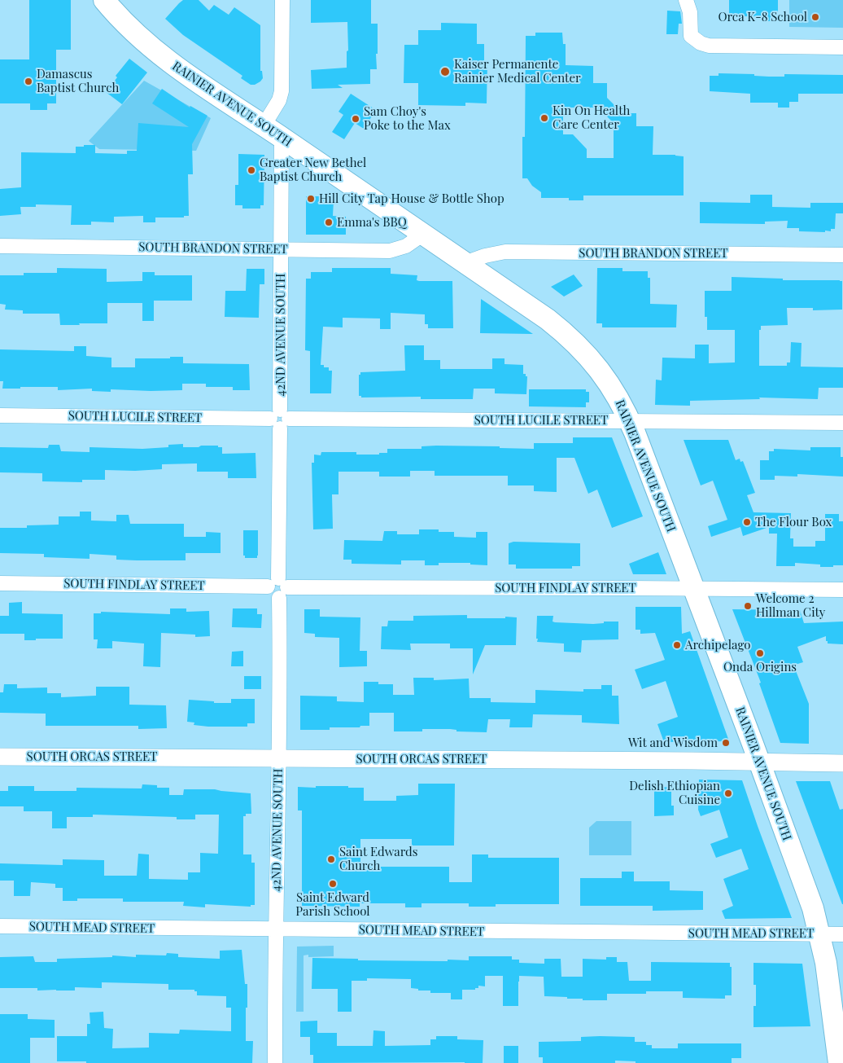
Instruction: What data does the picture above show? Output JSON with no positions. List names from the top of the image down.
{
  "streets": {
    "main road": ["RAINIER AVENUE SOUTH"],
    "street": [
      "SOUTH BRANDON STREET",
      "42ND AVENUE SOUTH",
      "SOUTH LUCILE STREET",
      "SOUTH FINDLAY STREET",
      "SOUTH ORCAS STREET",
      "SOUTH MEAD STREET"
    ]
  },
  "crossings": [
    ["RAINIER AVENUE SOUTH", "SOUTH BRANDON STREET"],
    ["RAINIER AVENUE SOUTH", "42ND AVENUE SOUTH"],
    ["RAINIER AVENUE SOUTH", "SOUTH LUCILE STREET"],
    ["RAINIER AVENUE SOUTH", "SOUTH FINDLAY STREET"],
    ["RAINIER AVENUE SOUTH", "SOUTH ORCAS STREET"],
    ["RAINIER AVENUE SOUTH", "SOUTH MEAD STREET"],
    ["SOUTH BRANDON STREET", "42ND AVENUE SOUTH"],
    ["42ND AVENUE SOUTH", "SOUTH LUCILE STREET"],
    ["42ND AVENUE SOUTH", "SOUTH FINDLAY STREET"],
    ["42ND AVENUE SOUTH", "SOUTH ORCAS STREET"],
    ["42ND AVENUE SOUTH", "SOUTH MEAD STREET"]
  ],
  "places": [
    "Orca K-8 School",
    "Kaiser Permanente Rainier Medical Center",
    "Damascus Baptist Church",
    "Kin On Health Care Center",
    "Sam Choy's Poke to the Max",
    "Greater New Bethel Baptist Church",
    "Hill City Tap House & Bottle Shop",
    "Emma's BBQ",
    "The Flour Box",
    "Welcome 2 Hillman City",
    "Archipelago",
    "Onda Origins",
    "Wit and Wisdom",
    "Delish Ethiopian Cuisine",
    "Saint Edwards Church",
    "Saint Edward Parish School"
  ]
}
